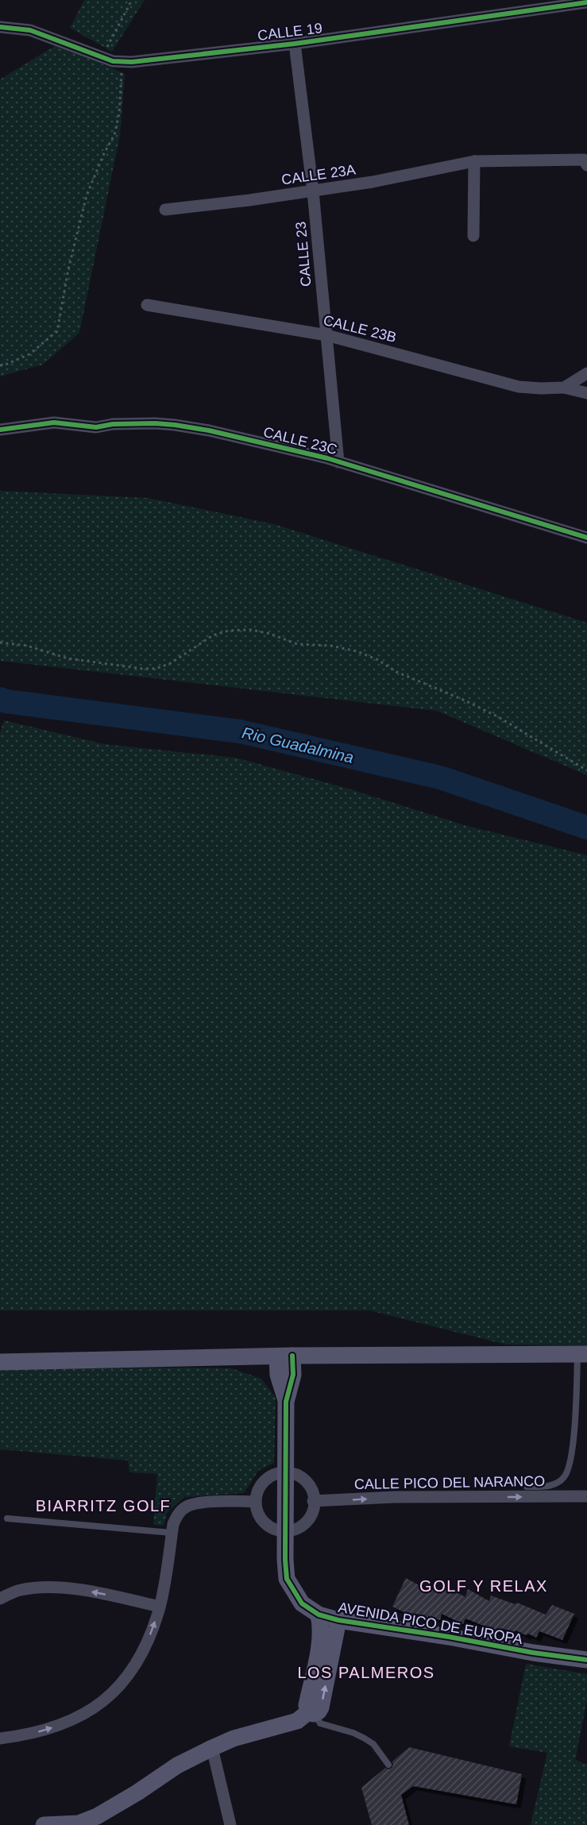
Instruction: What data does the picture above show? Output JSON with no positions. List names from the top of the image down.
{
  "streets": {
    "street": [
      "CALLE 19",
      "CALLE 23A",
      "CALLE 23",
      "CALLE 23B",
      "CALLE 23C",
      "CALLE PICO DEL NARANCO",
      "AVENIDA PICO DE EUROPA"
    ]
  },
  "crossings": [
    ["CALLE 19", "CALLE 23"],
    ["CALLE 23A", "CALLE 23"],
    ["CALLE 23", "CALLE 23B"],
    ["CALLE 23", "CALLE 23C"]
  ],
  "one_way": ["CALLE PICO DEL NARANCO"],
  "districts": ["BIARRITZ GOLF", "GOLF Y RELAX", "LOS PALMEROS"],
  "water": ["Rio Guadalmina"]
}
